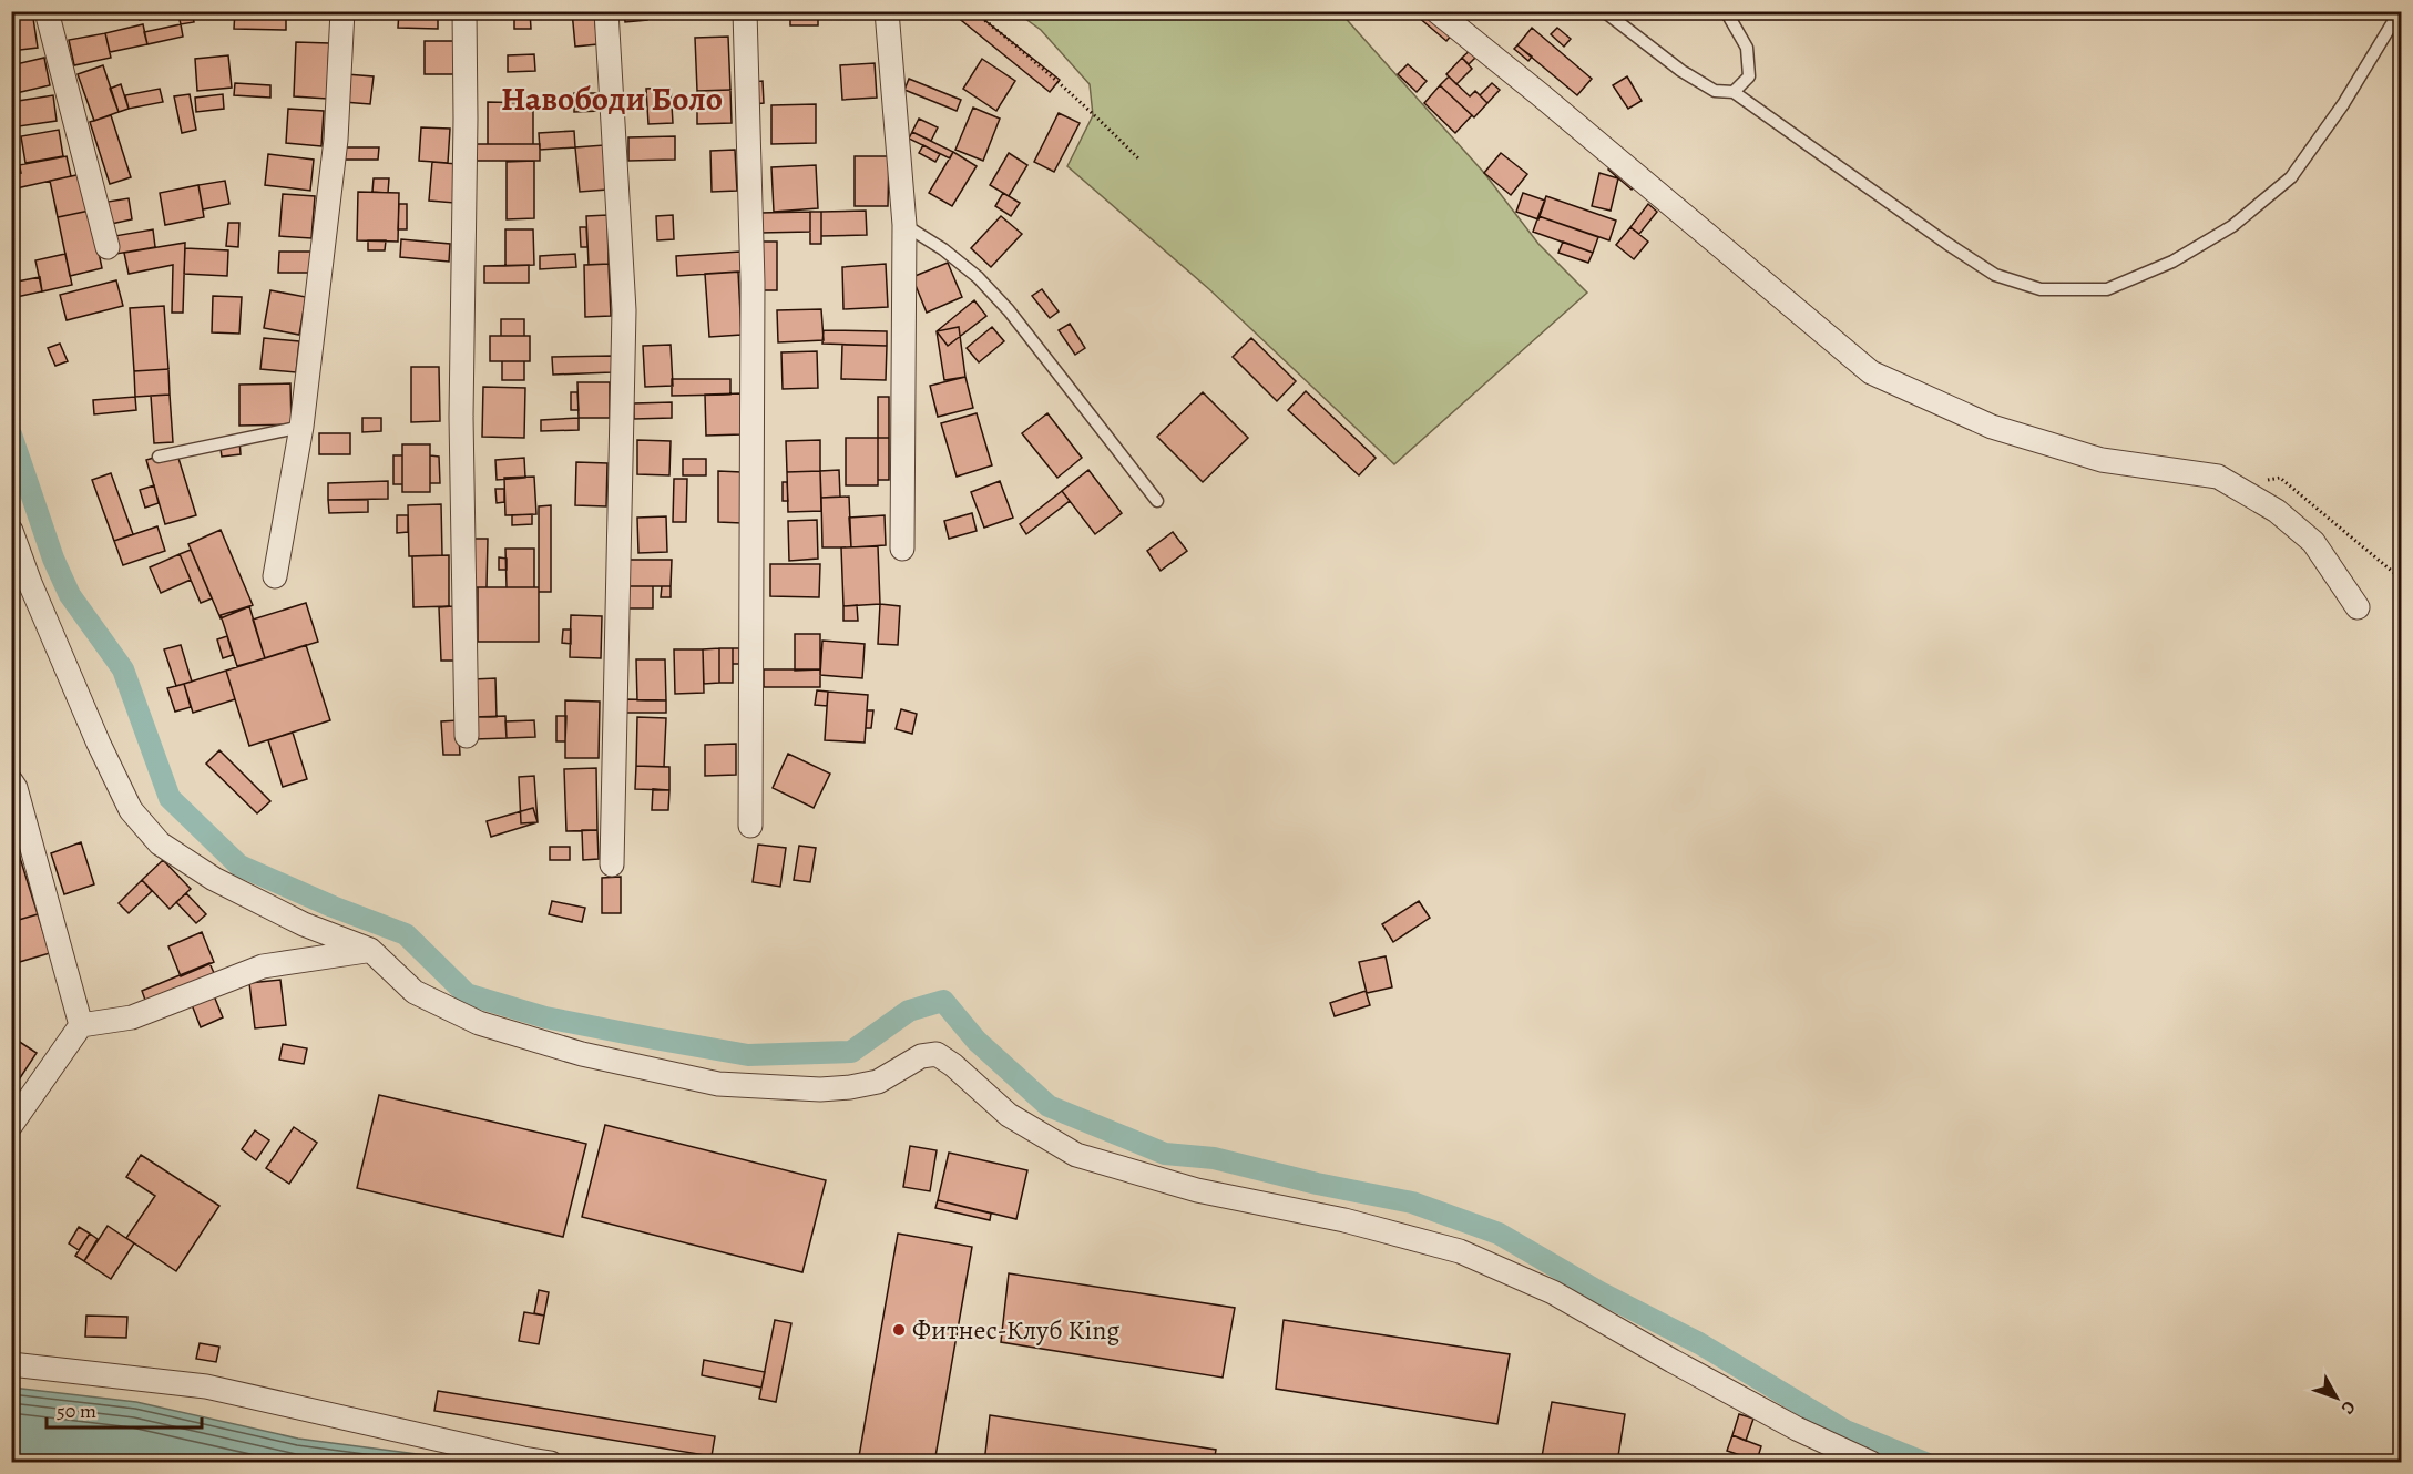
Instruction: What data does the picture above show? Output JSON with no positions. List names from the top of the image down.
{
  "districts": ["Навободи Боло"],
  "places": ["Фитнес-Клуб King"],
  "scale_bar": "50 m",
  "north": "bottom right"
}
